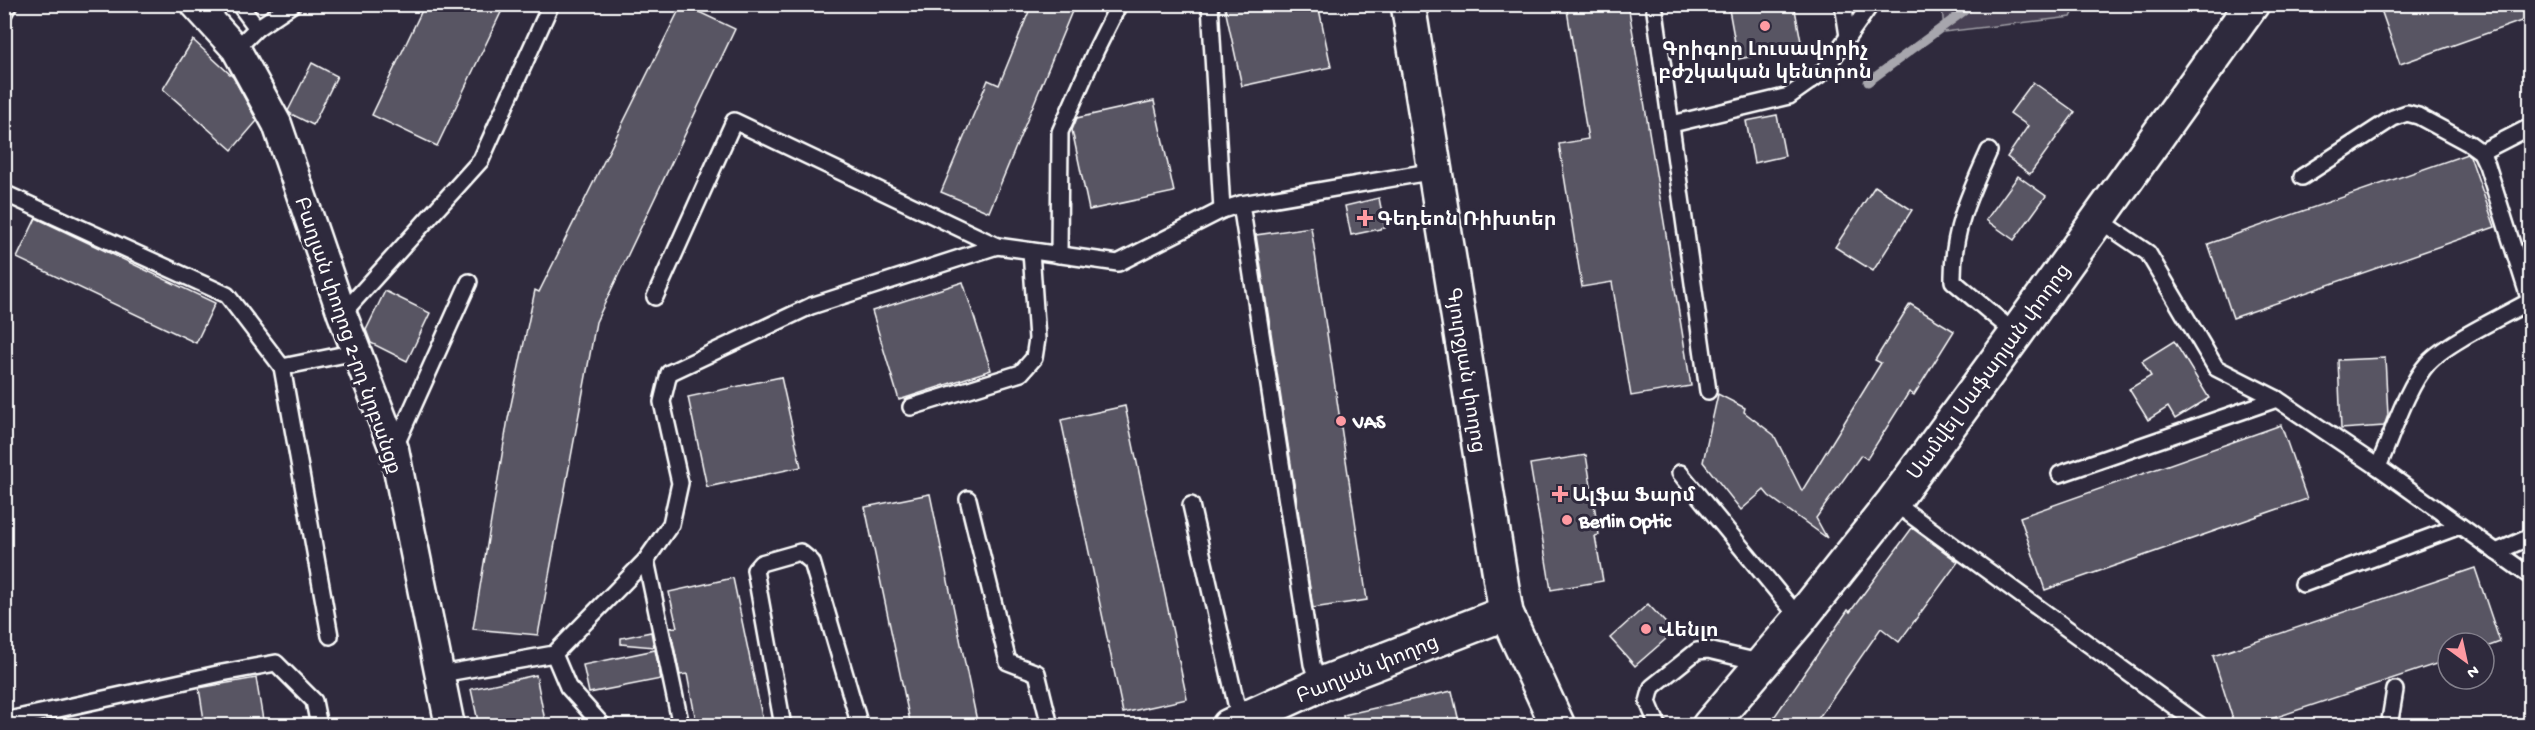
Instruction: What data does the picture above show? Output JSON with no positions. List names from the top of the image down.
{
  "streets": {
    "street": [
      "Բաղյան փողոց 2-րդ նրբանցք",
      "Գյուրջյան փողոց",
      "Սամվել Սաֆարյան փողոց",
      "Բաղյան փողոց"
    ]
  },
  "crossings": [
    ["Գյուրջյան փողոց", "Բաղյան փողոց"]
  ],
  "places": {
    "other": [
      "Գրիգոր Լուսավորիչ բժշկական կենտրոն",
      "VAS",
      "Berlin Optic",
      "Վենլո"
    ],
    "health": ["Գեդեոն Ռիխտեր", "Ալֆա Ֆարմ"]
  },
  "north": "bottom right"
}
